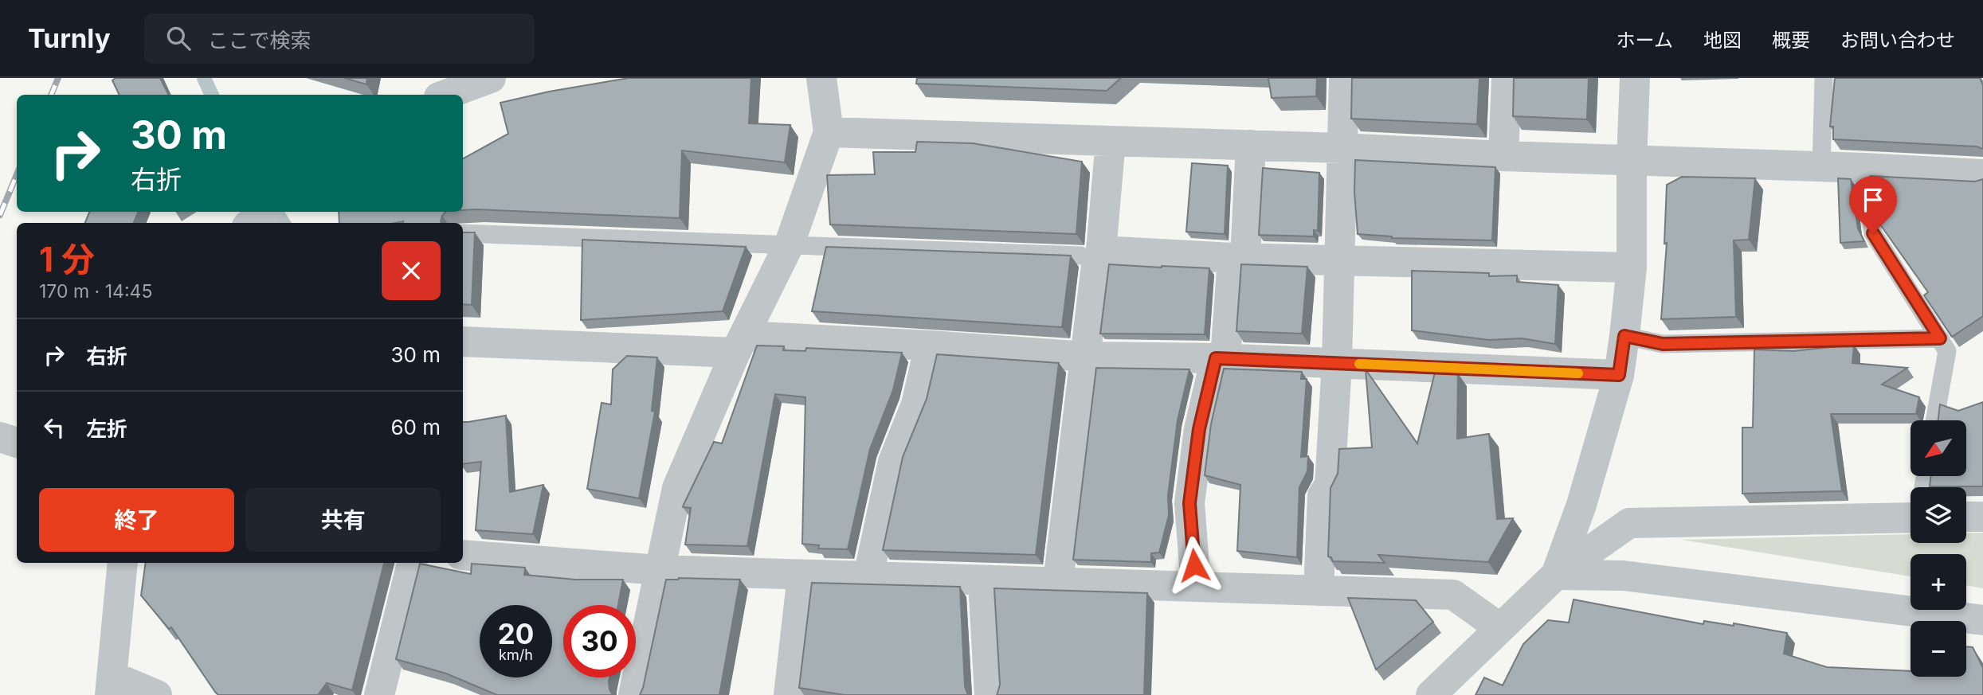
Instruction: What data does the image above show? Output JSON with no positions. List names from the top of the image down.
{
  "north": "bottom left",
  "page": {
    "header": "Turnly",
    "search": "ここで検索",
    "nav": [
      "ホーム",
      "地図",
      "概要",
      "お問い合わせ"
    ],
    "turn": ["30 m", "右折"],
    "heading": ["1 分", "170 m · 14:45"],
    "list": [
      {
        "name": "右折",
        "value": "30 m"
      },
      {
        "name": "左折",
        "value": "60 m"
      }
    ],
    "map_buttons": ["+", "−"],
    "buttons": ["終了", "共有"],
    "speed": "20 km/h",
    "limit": "30"
  }
}
